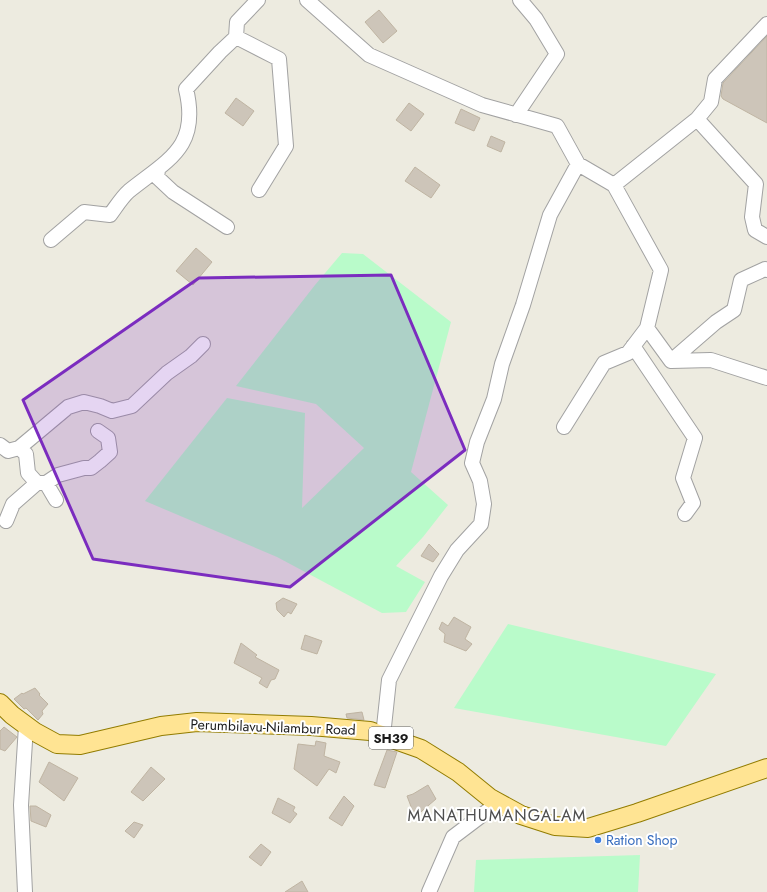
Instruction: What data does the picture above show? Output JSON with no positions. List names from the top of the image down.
{
  "streets": {
    "main road": ["Perumbilavu-Nilambur Road", "SH39"]
  },
  "districts": ["MANATHUMANGALAM"],
  "places": ["Ration Shop"]
}
